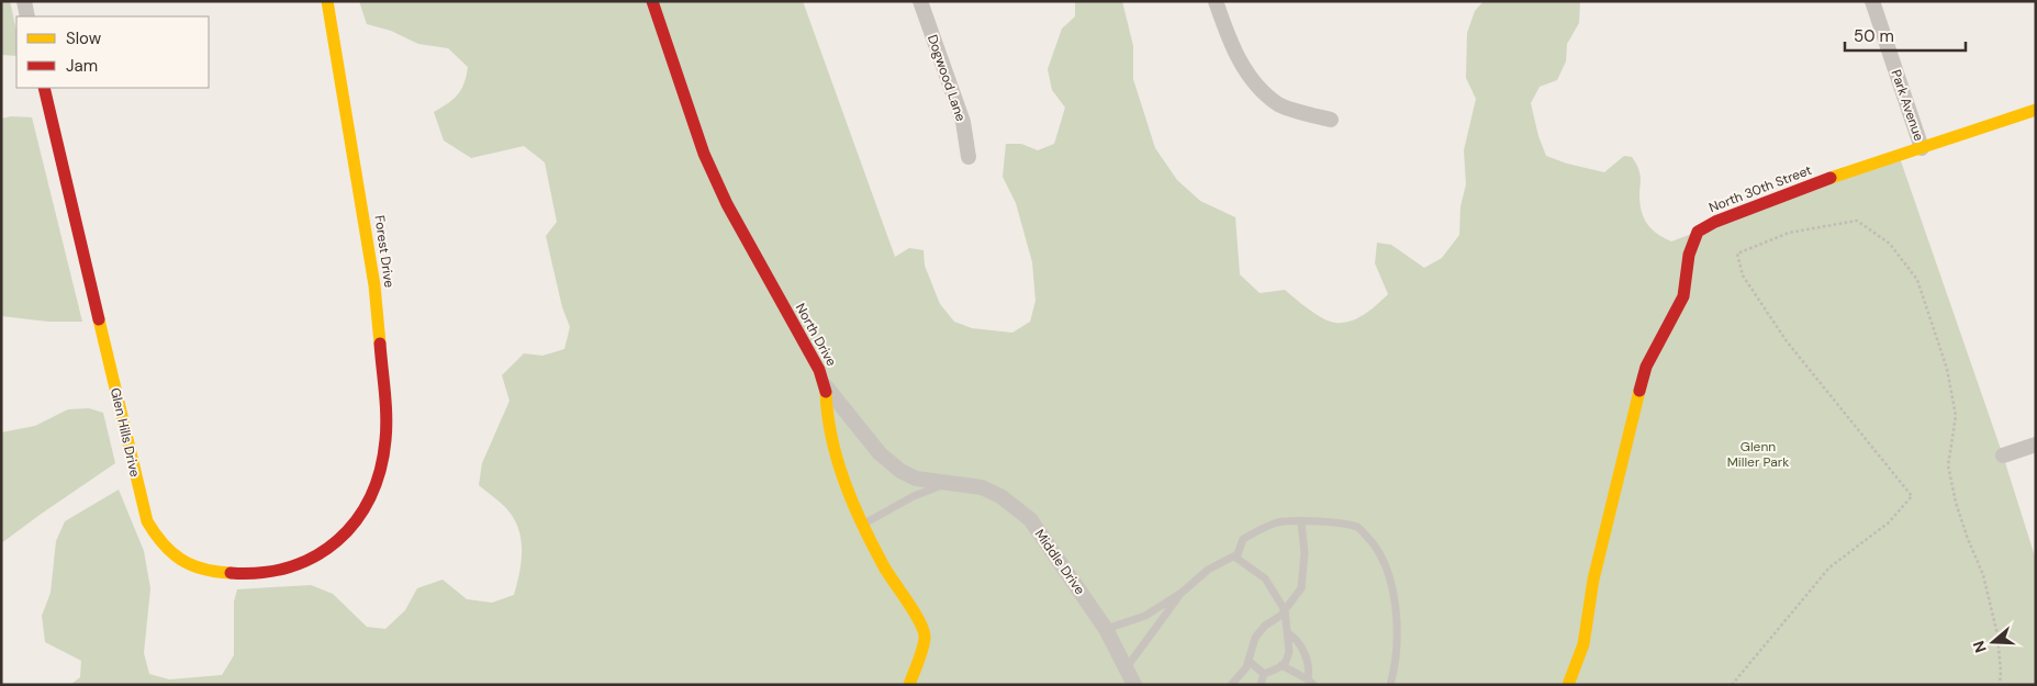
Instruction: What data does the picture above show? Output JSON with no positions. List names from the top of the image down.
{
  "streets": {
    "street": [
      "Dogwood Lane",
      "Park Avenue",
      "North 30th Street",
      "Forest Drive",
      "North Drive",
      "Glen Hills Drive",
      "Middle Drive"
    ]
  },
  "crossings": [
    ["Park Avenue", "North 30th Street"],
    ["Forest Drive", "Glen Hills Drive"],
    ["North Drive", "Middle Drive"]
  ],
  "parks": ["Glenn Miller Park"],
  "legend": ["Slow", "Jam"],
  "scale_bar": "50 m",
  "north": "left"
}
